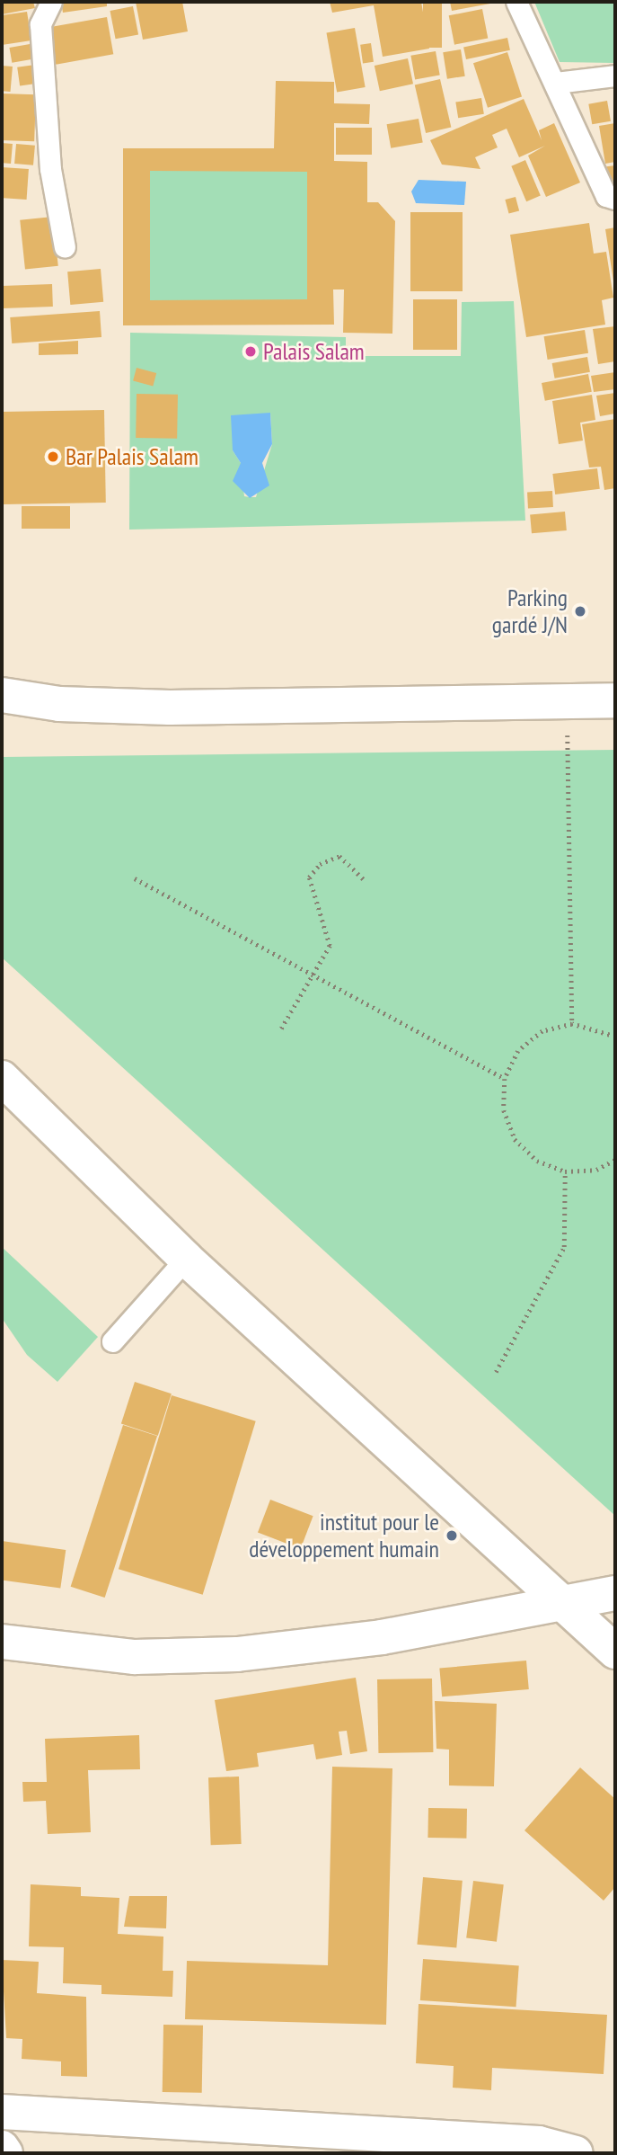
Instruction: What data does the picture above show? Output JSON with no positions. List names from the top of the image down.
{
  "places": [
    "Palais Salam",
    "Bar Palais Salam",
    "Parking gardé J/N",
    "institut pour le développement humain"
  ]
}
